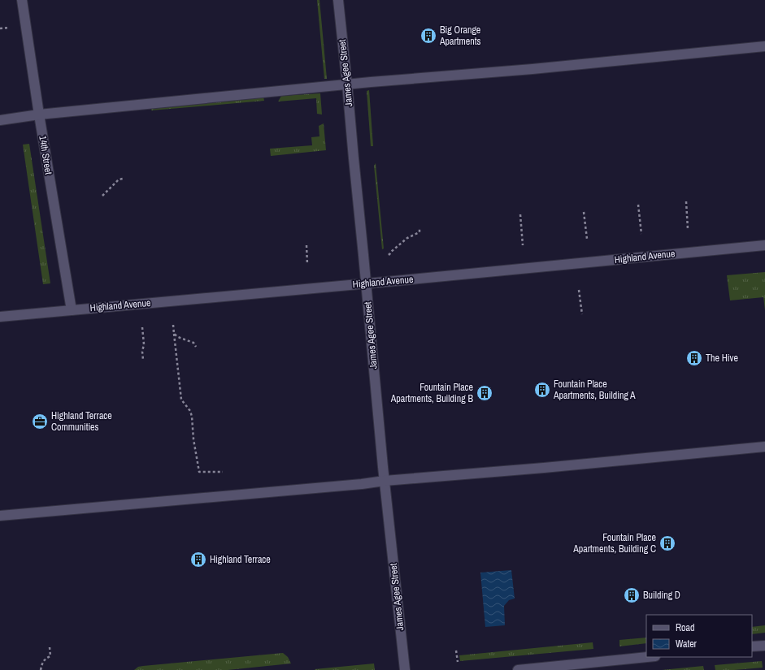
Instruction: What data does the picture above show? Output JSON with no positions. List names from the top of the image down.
{
  "streets": {
    "street": ["James Agee Street", "14th Street", "Highland Avenue"]
  },
  "crossings": [
    ["James Agee Street", "Highland Avenue"],
    ["14th Street", "Highland Avenue"]
  ],
  "places": {
    "building": [
      "Big Orange Apartments",
      "The Hive",
      "Fountain Place Apartments, Building A",
      "Fountain Place Apartments, Building B",
      "Fountain Place Apartments, Building C",
      "Highland Terrace",
      "Building D"
    ],
    "office": ["Highland Terrace Communities"]
  },
  "legend": ["Road", "Water"]
}
